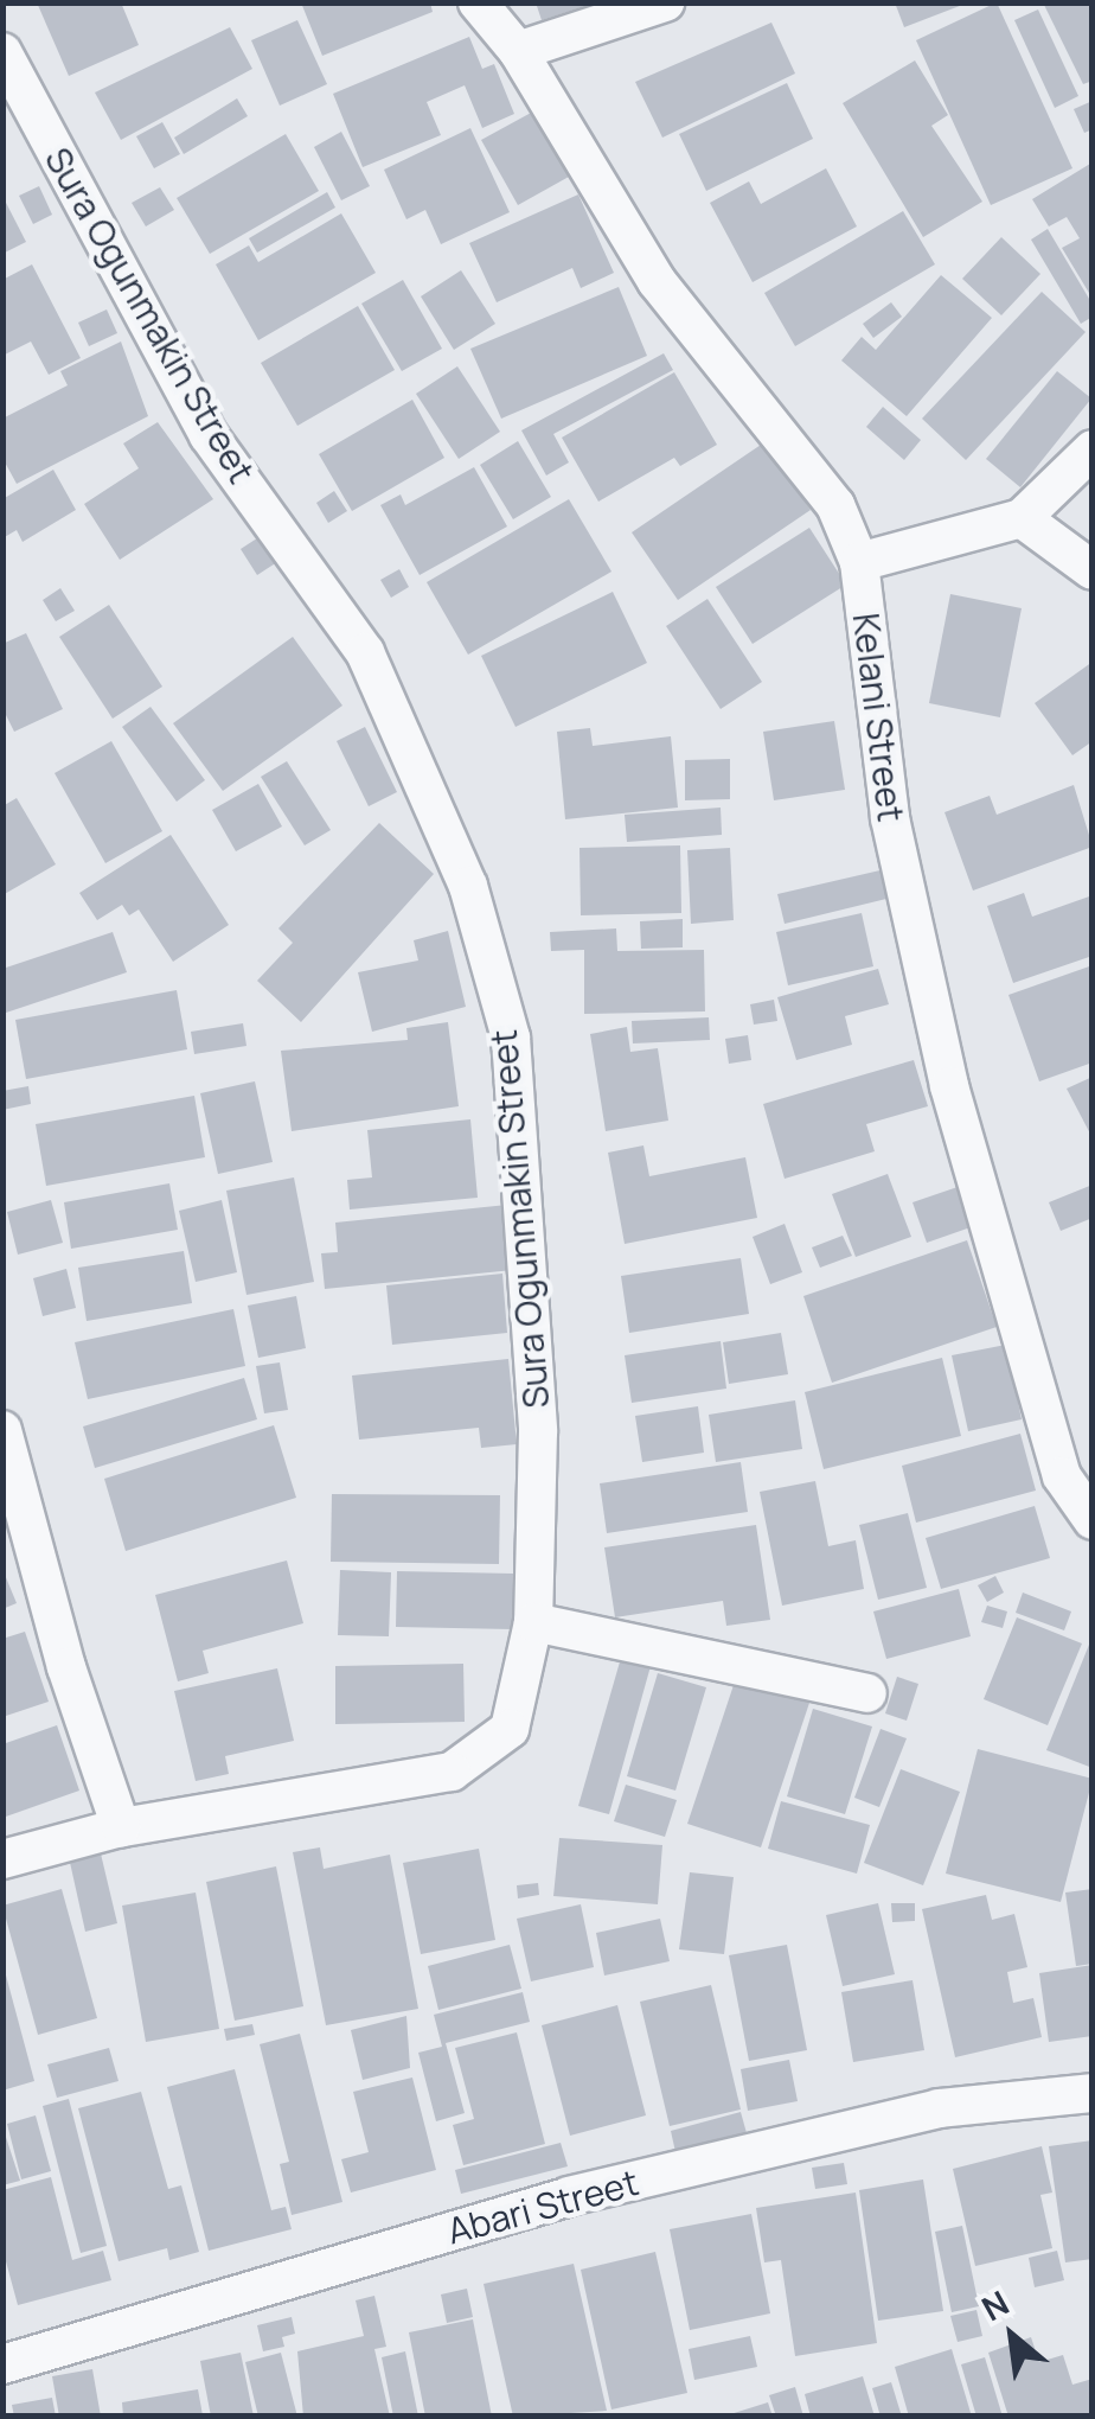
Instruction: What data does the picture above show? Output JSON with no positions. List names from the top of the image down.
{
  "streets": {
    "street": ["Sura Ogunmakin Street", "Kelani Street", "Abari Street"]
  },
  "north": "top left"
}
